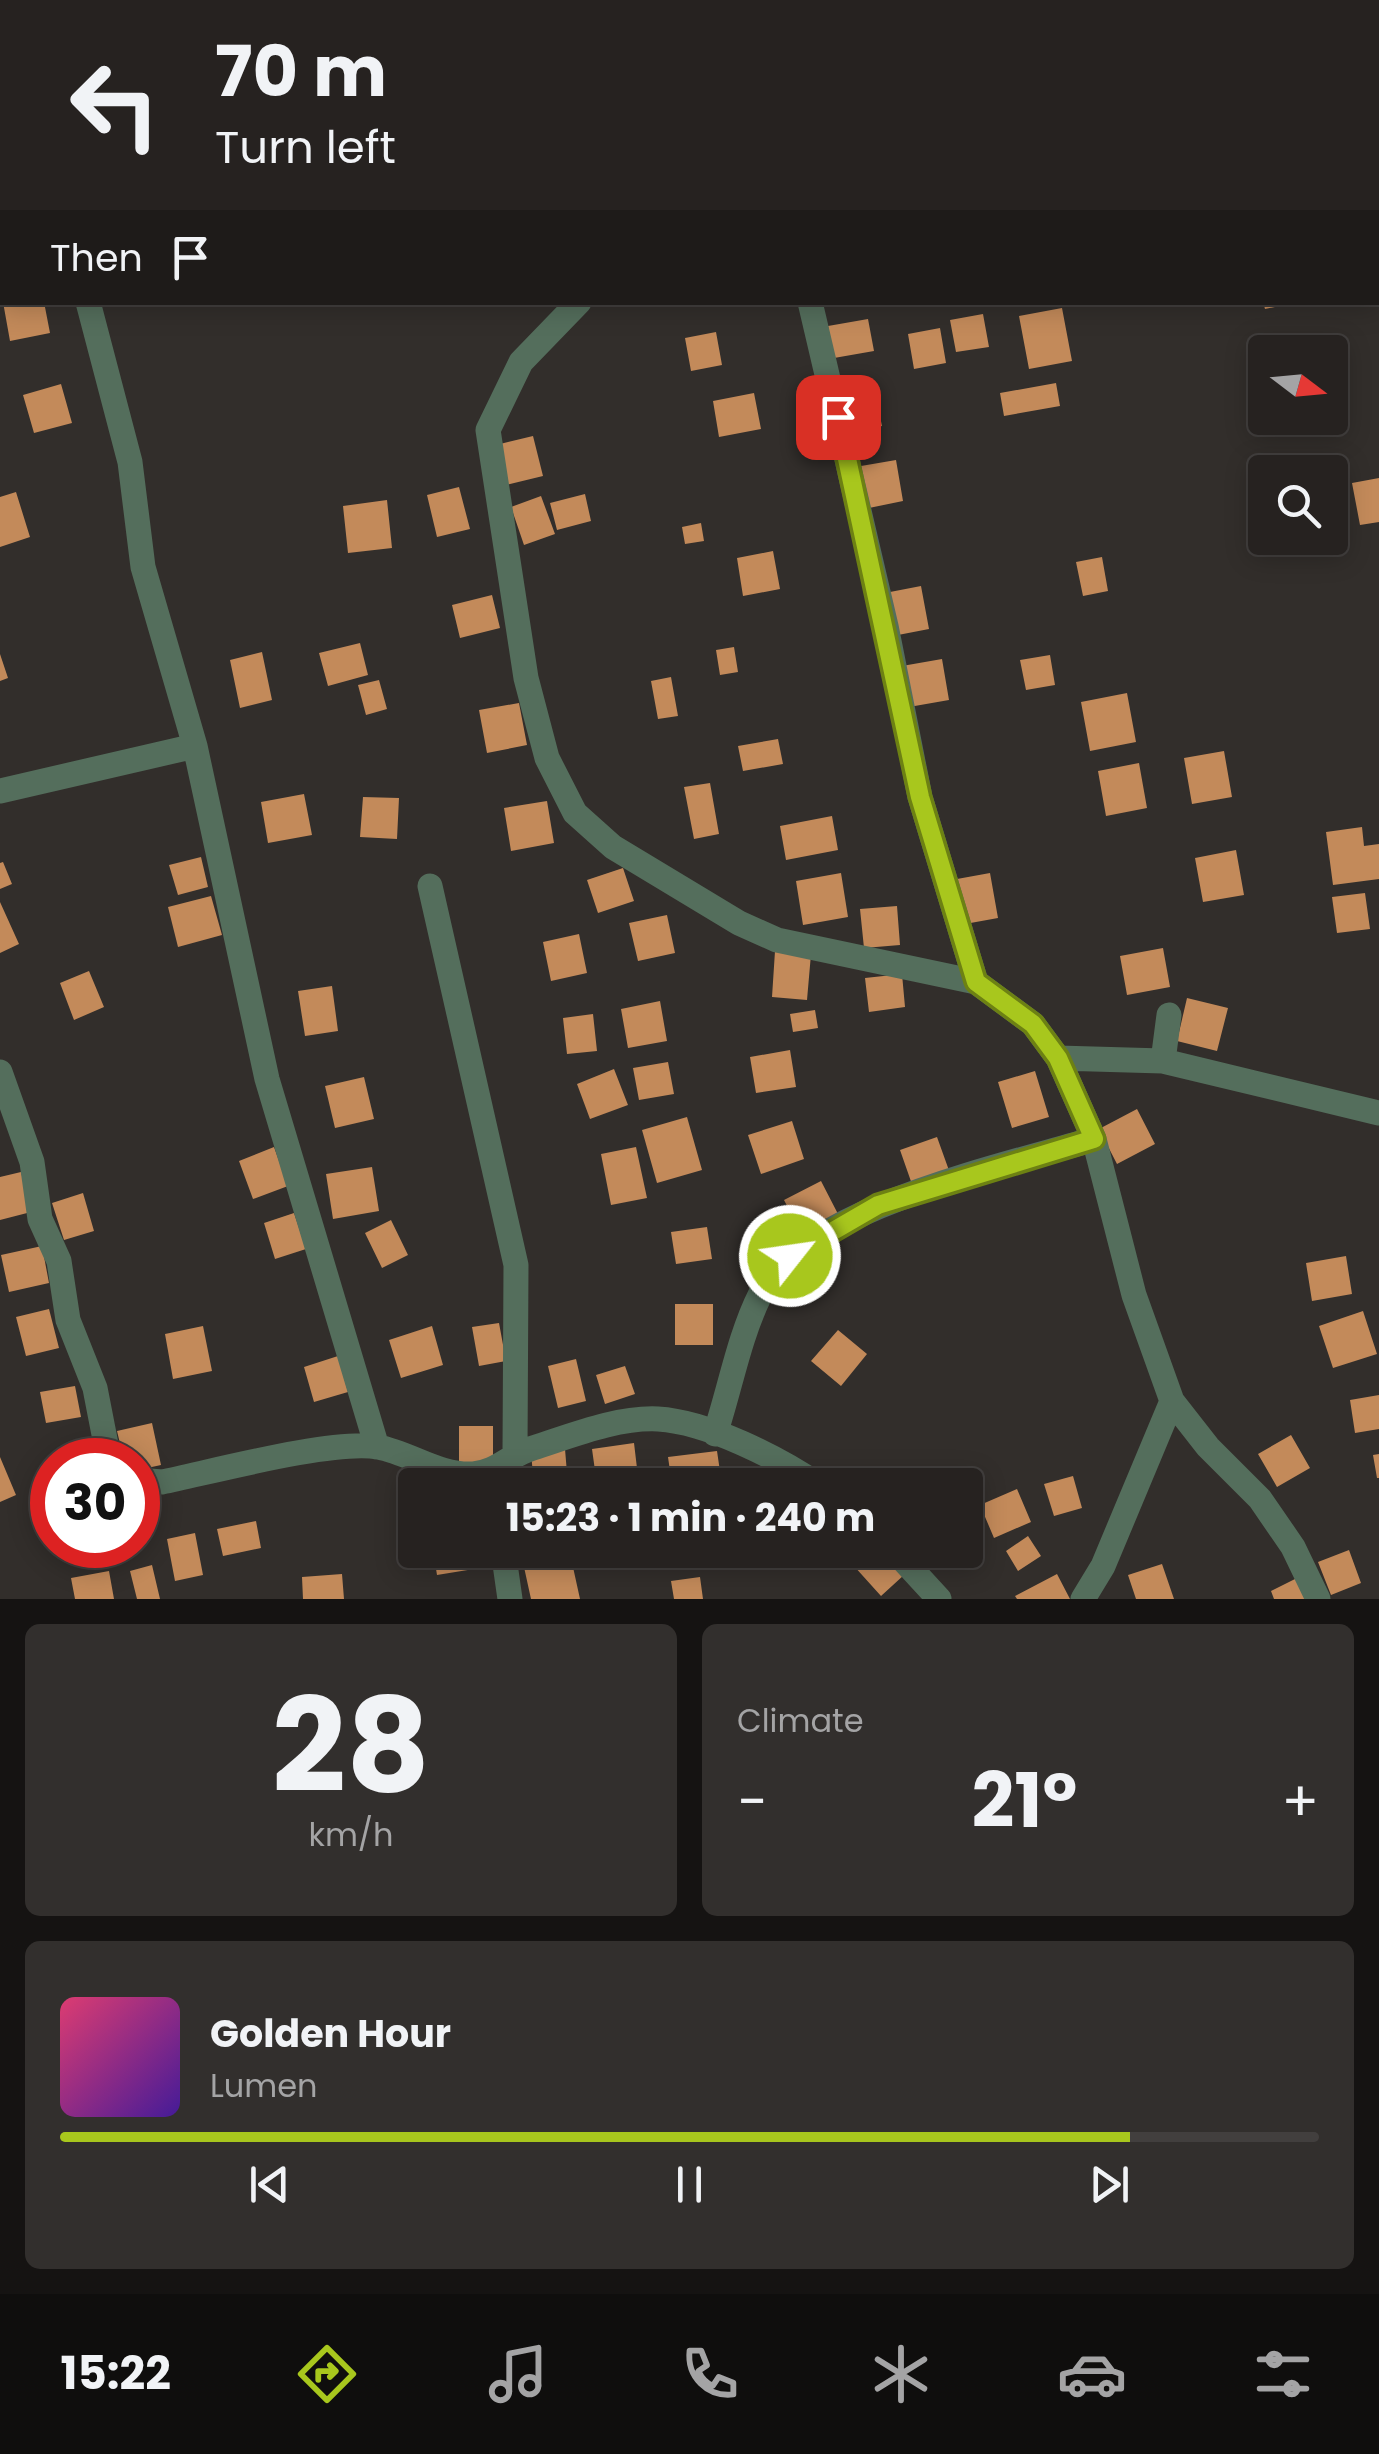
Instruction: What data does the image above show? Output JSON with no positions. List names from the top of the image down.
{
  "north": "right",
  "page": {
    "turn": ["70 m", "Turn left"],
    "then": "Then",
    "limit": "30",
    "trip": "15:23 · 1 min · 240 m",
    "tile": [
      ["28", "km/h"],
      "Climate"
    ],
    "heat": ["−", "21°", "+"],
    "song": ["Golden Hour", "Lumen"],
    "tabs": "15:22"
  }
}
